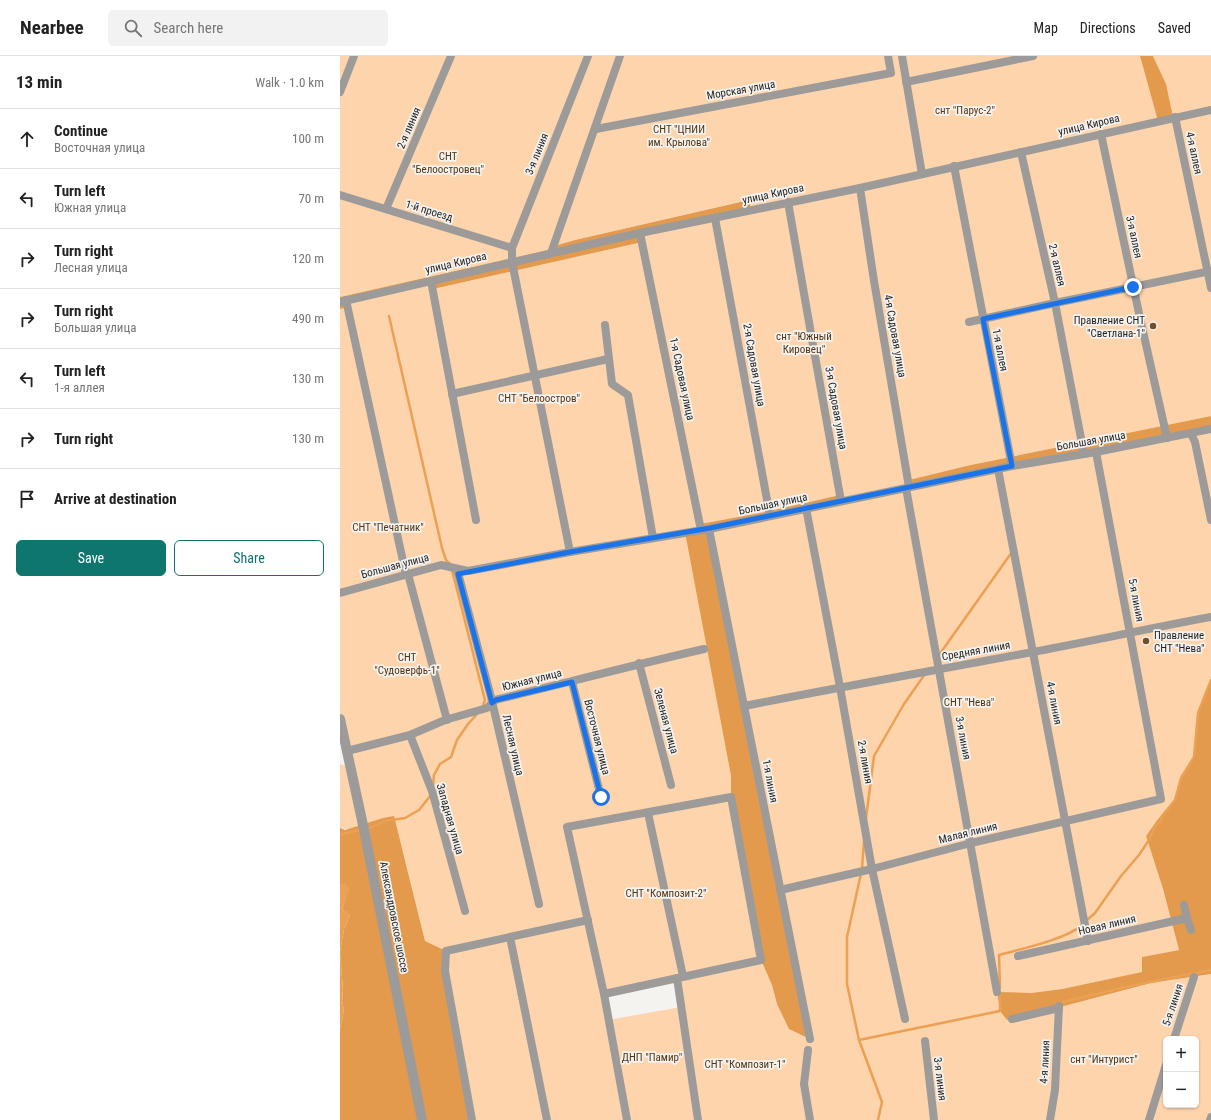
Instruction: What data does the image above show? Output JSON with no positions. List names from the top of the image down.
{
  "streets": {
    "street": [
      "Морская улица",
      "улица Кирова",
      "2-я линия",
      "4-я аллея",
      "3-я линия",
      "1-й проезд",
      "3-я аллея",
      "2-я аллея",
      "4-я Садовая улица",
      "1-я аллея",
      "2-я Садовая улица",
      "1-я Садовая улица",
      "3-я Садовая улица",
      "Большая улица",
      "5-я линия",
      "Средняя линия",
      "Южная улица",
      "4-я линия",
      "Зеленая улица",
      "Восточная улица",
      "Лесная улица",
      "1-я линия",
      "Западная улица",
      "Малая линия",
      "Александровское шоссе",
      "Новая линия"
    ]
  },
  "crossings": [
    ["улица Кирова", "4-я аллея"],
    ["улица Кирова", "3-я линия"],
    ["улица Кирова", "3-я аллея"],
    ["улица Кирова", "2-я аллея"],
    ["улица Кирова", "4-я Садовая улица"],
    ["улица Кирова", "1-я аллея"],
    ["улица Кирова", "2-я Садовая улица"],
    ["улица Кирова", "1-я Садовая улица"],
    ["улица Кирова", "3-я Садовая улица"],
    ["2-я линия", "1-й проезд"],
    ["2-я линия", "Большая улица"],
    ["2-я линия", "Средняя линия"],
    ["2-я линия", "Малая линия"],
    ["3-я линия", "1-й проезд"],
    ["3-я линия", "4-я Садовая улица"],
    ["3-я линия", "Большая улица"],
    ["3-я линия", "Средняя линия"],
    ["3-я линия", "Малая линия"],
    ["3-я аллея", "Большая улица"],
    ["2-я аллея", "Большая улица"],
    ["4-я Садовая улица", "Большая улица"],
    ["1-я аллея", "Большая улица"],
    ["2-я Садовая улица", "Большая улица"],
    ["1-я Садовая улица", "Большая улица"],
    ["1-я Садовая улица", "1-я линия"],
    ["3-я Садовая улица", "Большая улица"],
    ["Большая улица", "5-я линия"],
    ["Большая улица", "4-я линия"],
    ["Большая улица", "Лесная улица"],
    ["Большая улица", "1-я линия"],
    ["5-я линия", "Средняя линия"],
    ["5-я линия", "Малая линия"],
    ["Средняя линия", "4-я линия"],
    ["Средняя линия", "1-я линия"],
    ["Южная улица", "Зеленая улица"],
    ["Южная улица", "Восточная улица"],
    ["Южная улица", "Лесная улица"],
    ["Южная улица", "Западная улица"],
    ["Южная улица", "Александровское шоссе"],
    ["4-я линия", "Малая линия"],
    ["4-я линия", "Новая линия"],
    ["1-я линия", "Малая линия"]
  ],
  "parks": [
    "снт \"Парус-2\"",
    "СНТ \"ЦНИИ им. Крылова\"",
    "СНТ \"Белоостровец\"",
    "снт \"Южный Кировец\"",
    "СНТ \"Белоостров\"",
    "СНТ \"Печатник\"",
    "СНТ \"Судоверфь-1\"",
    "СНТ \"Нева\"",
    "СНТ \"Композит-2\"",
    "ДНП \"Памир\"",
    "снт \"Интурист\"",
    "СНТ \"Композит-1\""
  ],
  "places": ["Правление СНТ \"Светлана-1\"", "Правление СНТ \"Нева\""],
  "page": {
    "header": "Nearbee",
    "search": "Search here",
    "nav": ["Map", "Directions", "Saved"],
    "heading": ["13 min", "Walk · 1.0 km"],
    "list": [
      ["Continue", "Восточная улица", "100 m"],
      ["Turn left", "Южная улица", "70 m"],
      ["Turn right", "Лесная улица", "120 m"],
      ["Turn right", "Большая улица", "490 m"],
      ["Turn left", "1-я аллея", "130 m"],
      ["Turn right", "130 m"],
      "Arrive at destination"
    ],
    "buttons": ["Save", "Share"],
    "map_buttons": ["+", "−"]
  }
}
